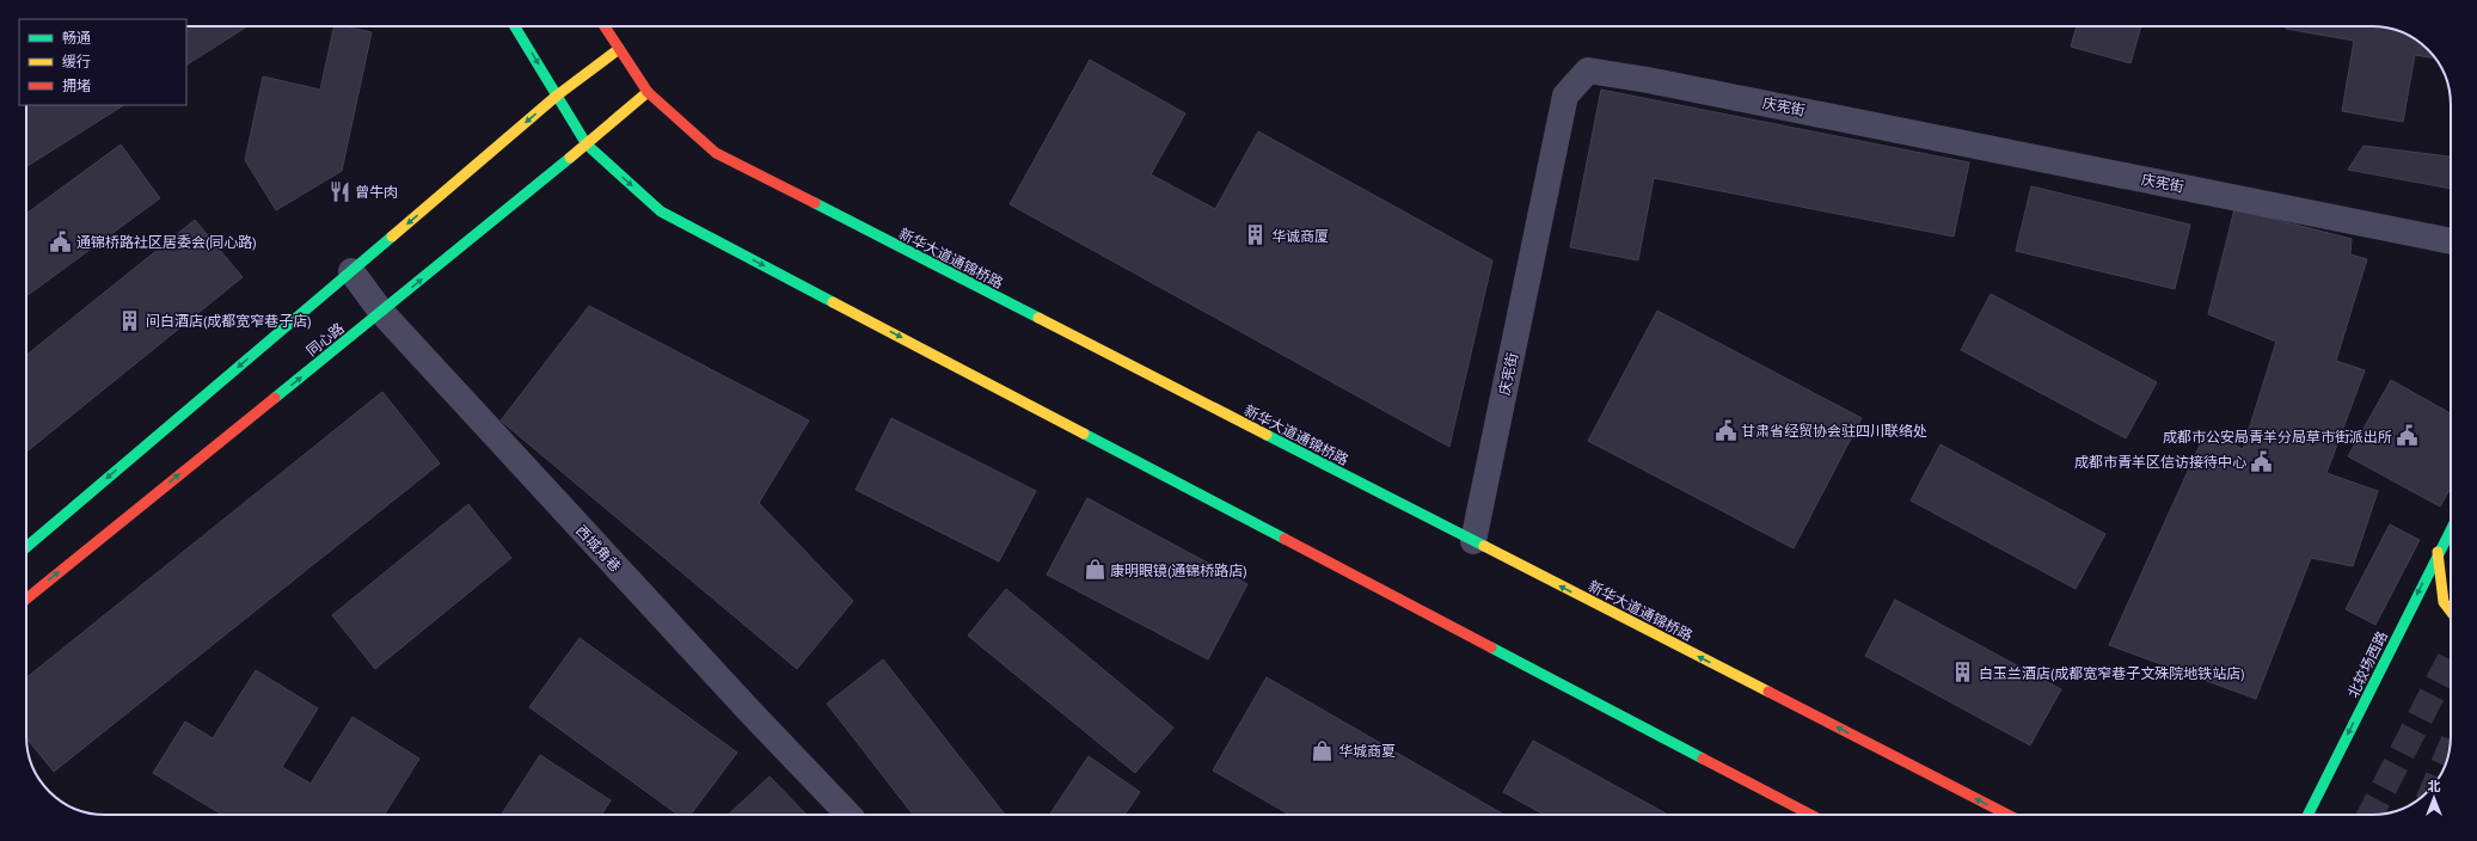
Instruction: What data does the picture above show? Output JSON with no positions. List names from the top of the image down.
{
  "streets": {
    "main road": ["新华大道通锦桥路", "同心路", "北较场西路"],
    "street": ["庆宪街", "西城角巷"]
  },
  "crossings": [
    ["庆宪街", "新华大道通锦桥路"],
    ["新华大道通锦桥路", "同心路"],
    ["同心路", "西城角巷"]
  ],
  "one_way": ["北较场西路"],
  "places": {
    "restaurant": ["曾牛肉"],
    "building": ["华诚商厦", "间白酒店(成都宽窄巷子店)", "白玉兰酒店(成都宽窄巷子文殊院地铁站店)"],
    "public building": [
      "通锦桥路社区居委会(同心路)",
      "甘肃省经贸协会驻四川联络处",
      "成都市公安局青羊分局草市街派出所",
      "成都市青羊区信访接待中心"
    ],
    "shop": ["康明眼镜(通锦桥路店)", "华城商夏"]
  },
  "legend": ["畅通", "缓行", "拥堵"],
  "north": "top"
}
